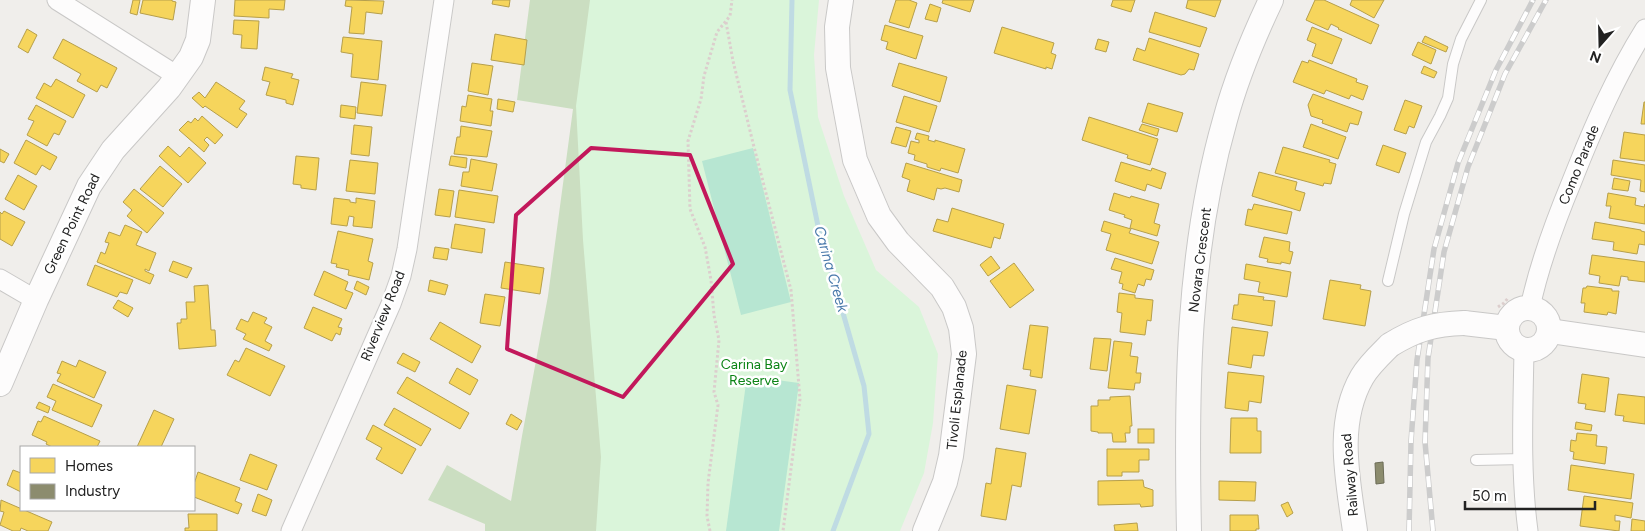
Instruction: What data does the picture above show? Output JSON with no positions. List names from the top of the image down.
{
  "streets": {
    "street": [
      "Como Parade",
      "Green Point Road",
      "Novara Crescent",
      "Riverview Road",
      "Tivoli Esplanade",
      "Railway Road"
    ]
  },
  "crossings": [
    ["Como Parade", "Railway Road"]
  ],
  "water": ["Carina Creek"],
  "parks": ["Carina Bay Reserve"],
  "legend": ["Homes", "Industry"],
  "scale_bar": "50 m",
  "north": "bottom"
}
